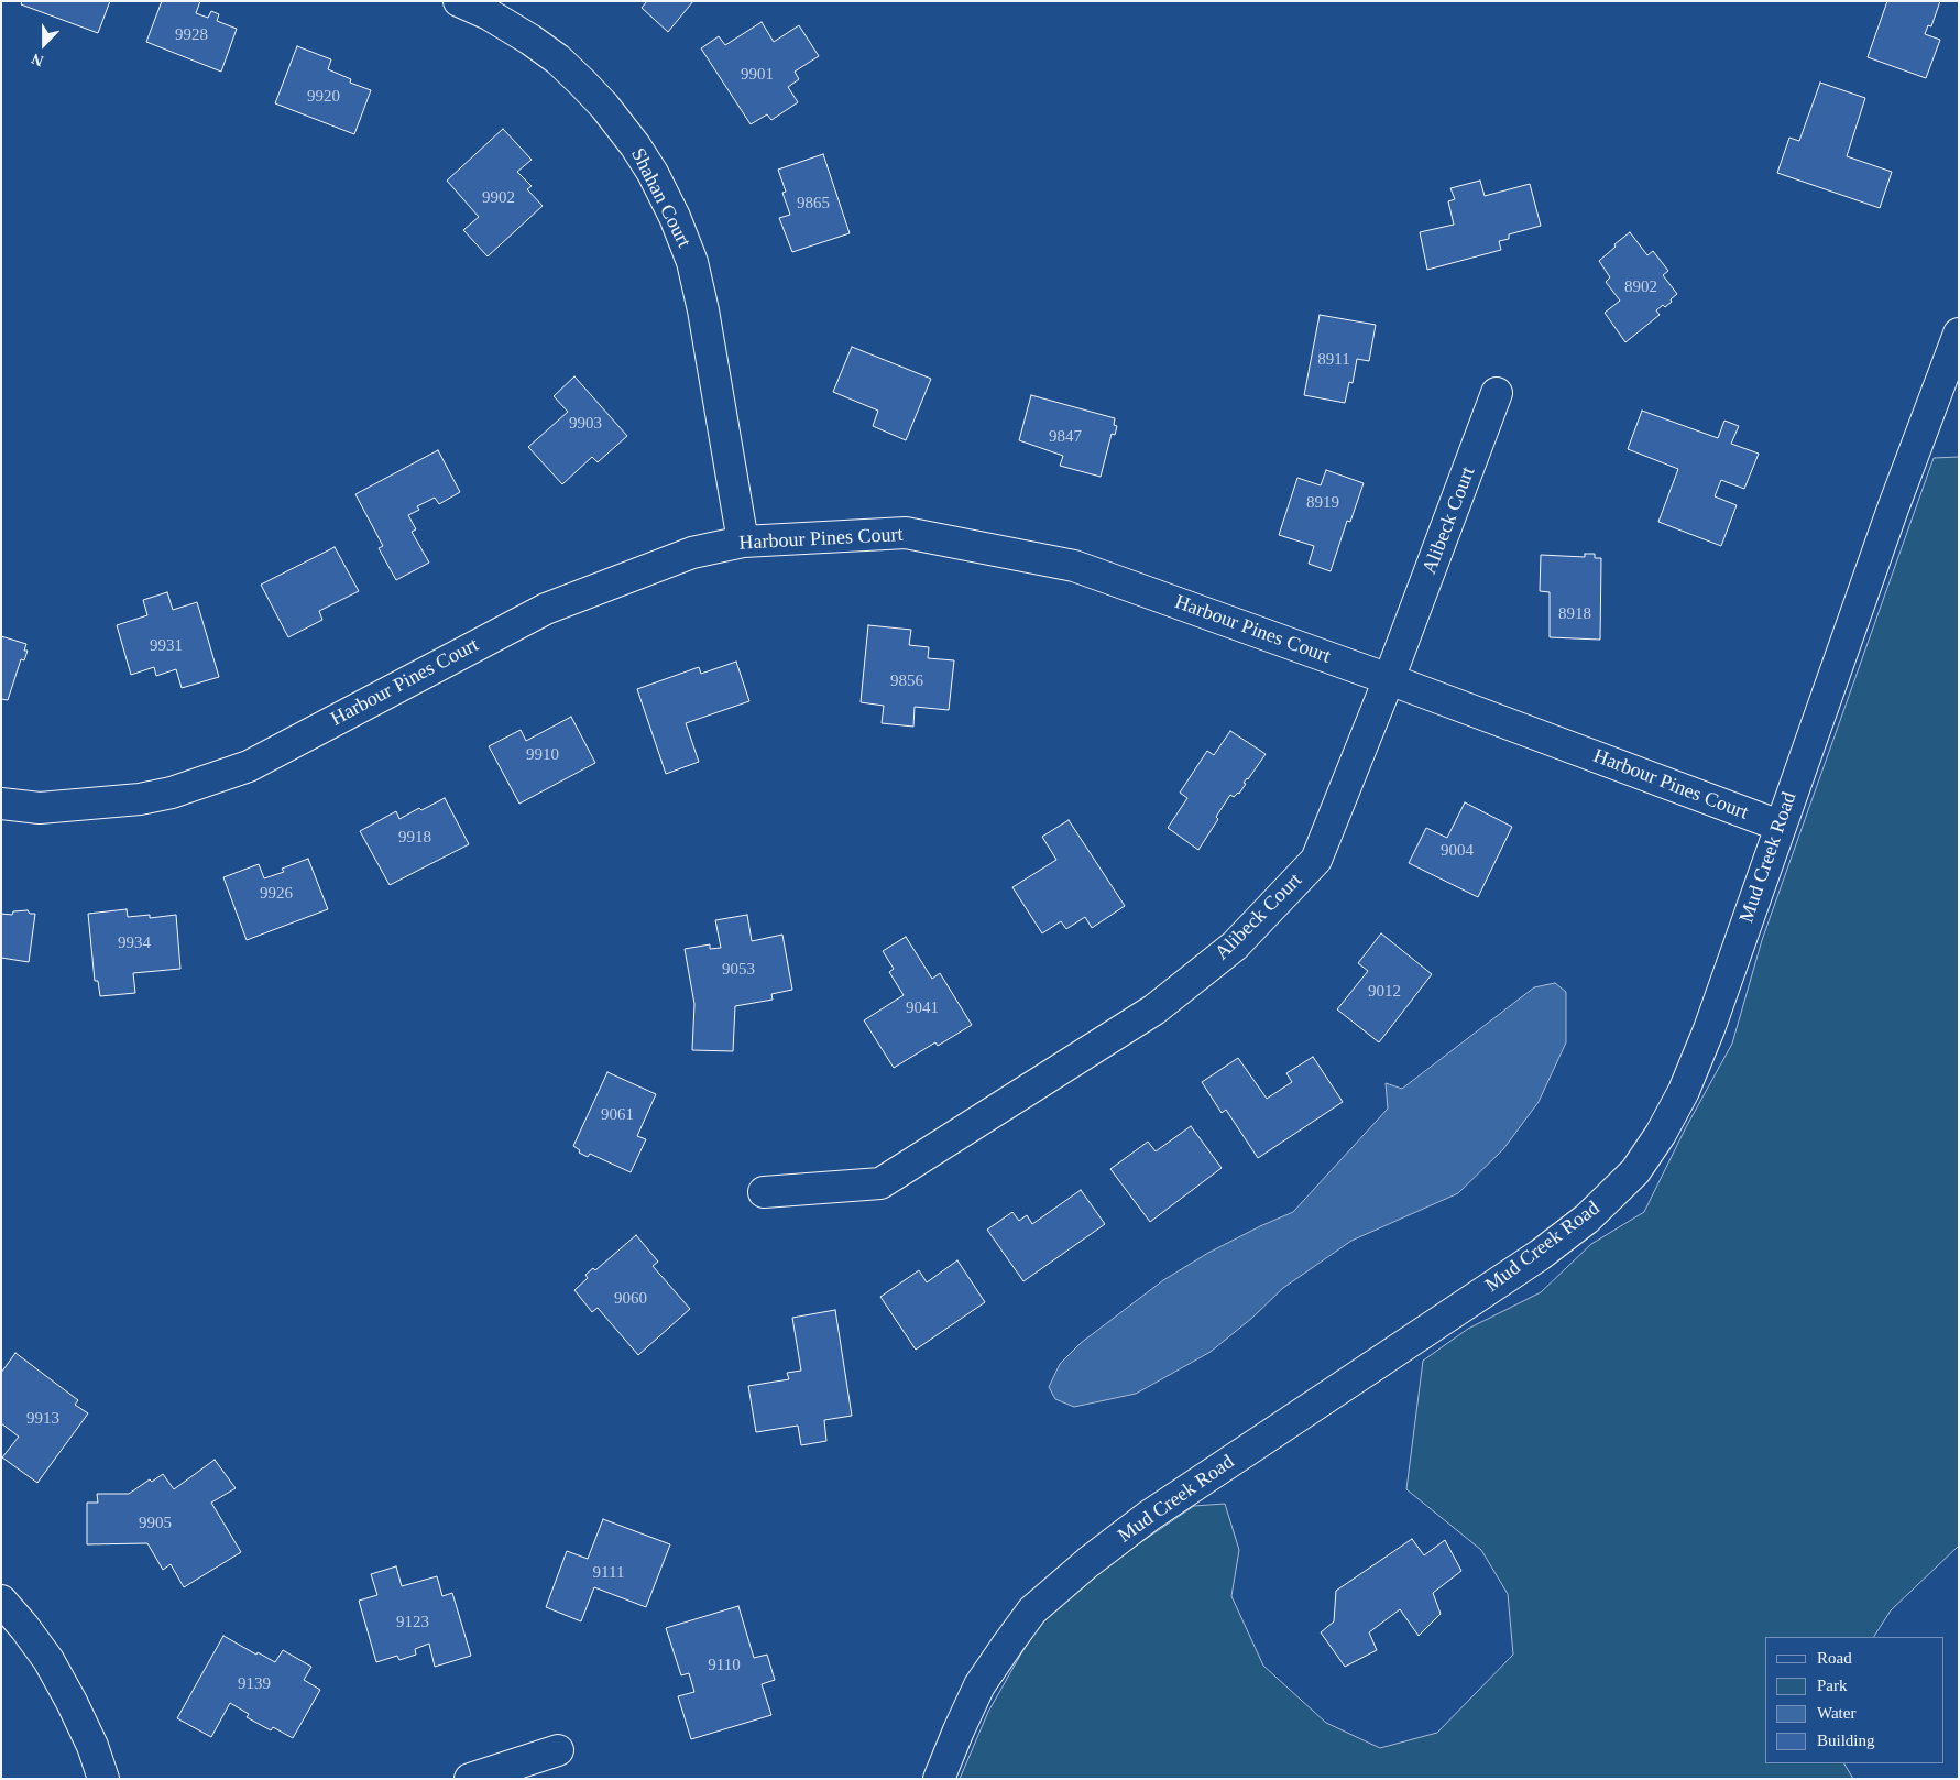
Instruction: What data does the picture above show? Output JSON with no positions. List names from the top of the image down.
{
  "streets": {
    "street": [
      "Shahan Court",
      "Alibeck Court",
      "Harbour Pines Court",
      "Mud Creek Road"
    ]
  },
  "crossings": [
    ["Shahan Court", "Harbour Pines Court"],
    ["Alibeck Court", "Harbour Pines Court"],
    ["Harbour Pines Court", "Mud Creek Road"]
  ],
  "house_numbers": [
    "9928",
    "9901",
    "9920",
    "9902",
    "9865",
    "8902",
    "8911",
    "9903",
    "9847",
    "8919",
    "8918",
    "9931",
    "9856",
    "9910",
    "9918",
    "9004",
    "9926",
    "9934",
    "9053",
    "9012",
    "9041",
    "9061",
    "9060",
    "9913",
    "9905",
    "9111",
    "9123",
    "9110",
    "9139"
  ],
  "legend": [
    "Road",
    "Park",
    "Water",
    "Building"
  ],
  "north": "bottom"
}
